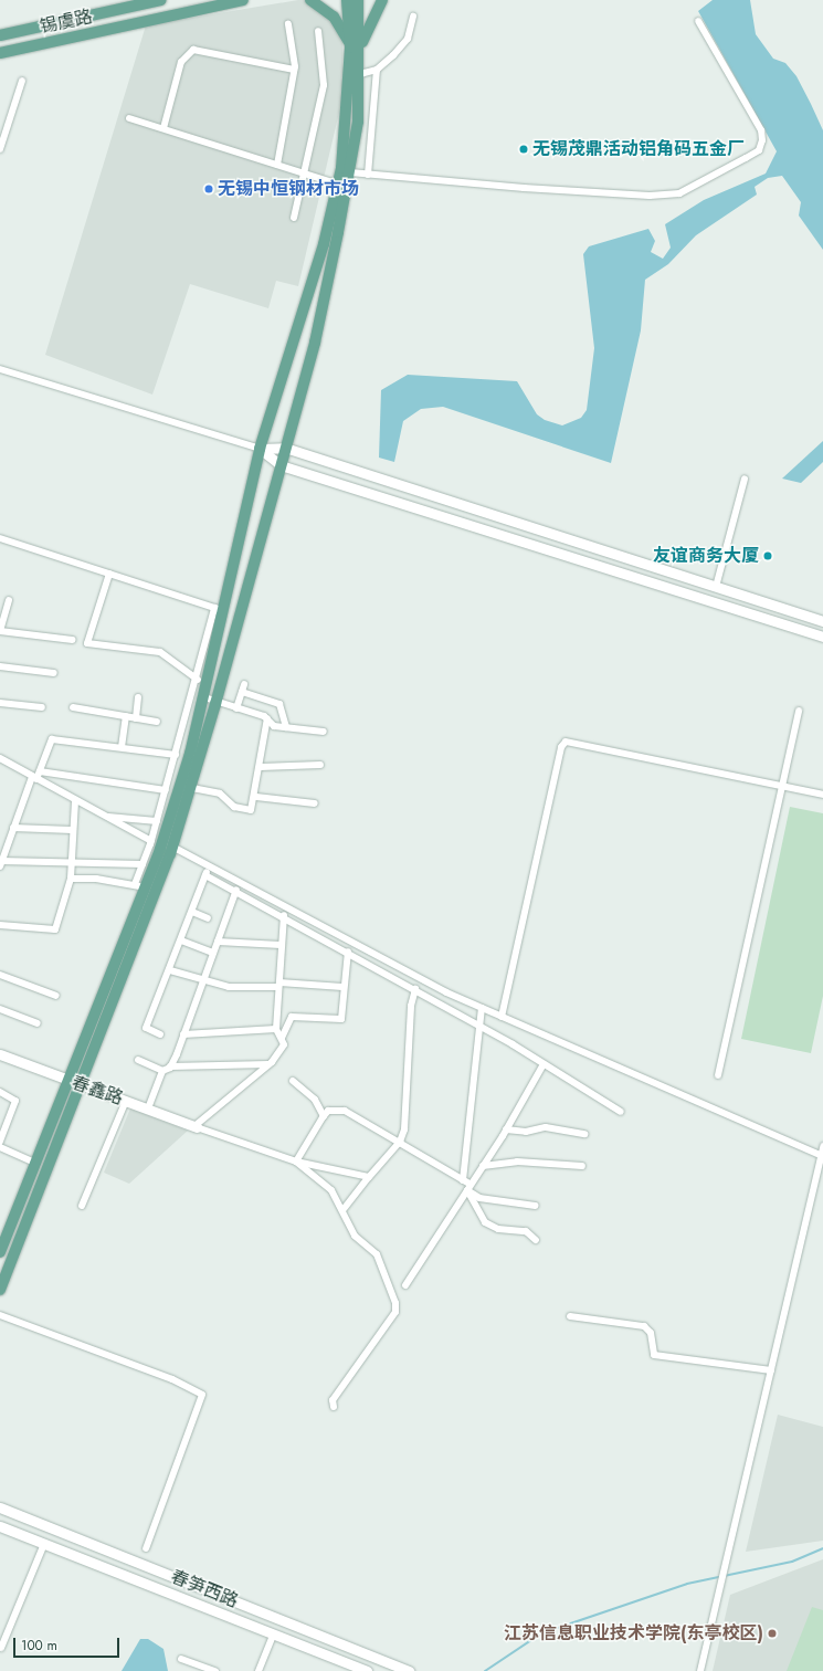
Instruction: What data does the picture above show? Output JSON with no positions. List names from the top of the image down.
{
  "streets": {
    "main road": ["锡虞路", "春鑫路", "春笋西路"]
  },
  "places": [
    "无锡茂鼎活动铝角码五金厂",
    "无锡中恒钢材市场",
    "友谊商务大厦",
    "江苏信息职业技术学院(东亭校区)"
  ],
  "scale_bar": "100 m"
}
